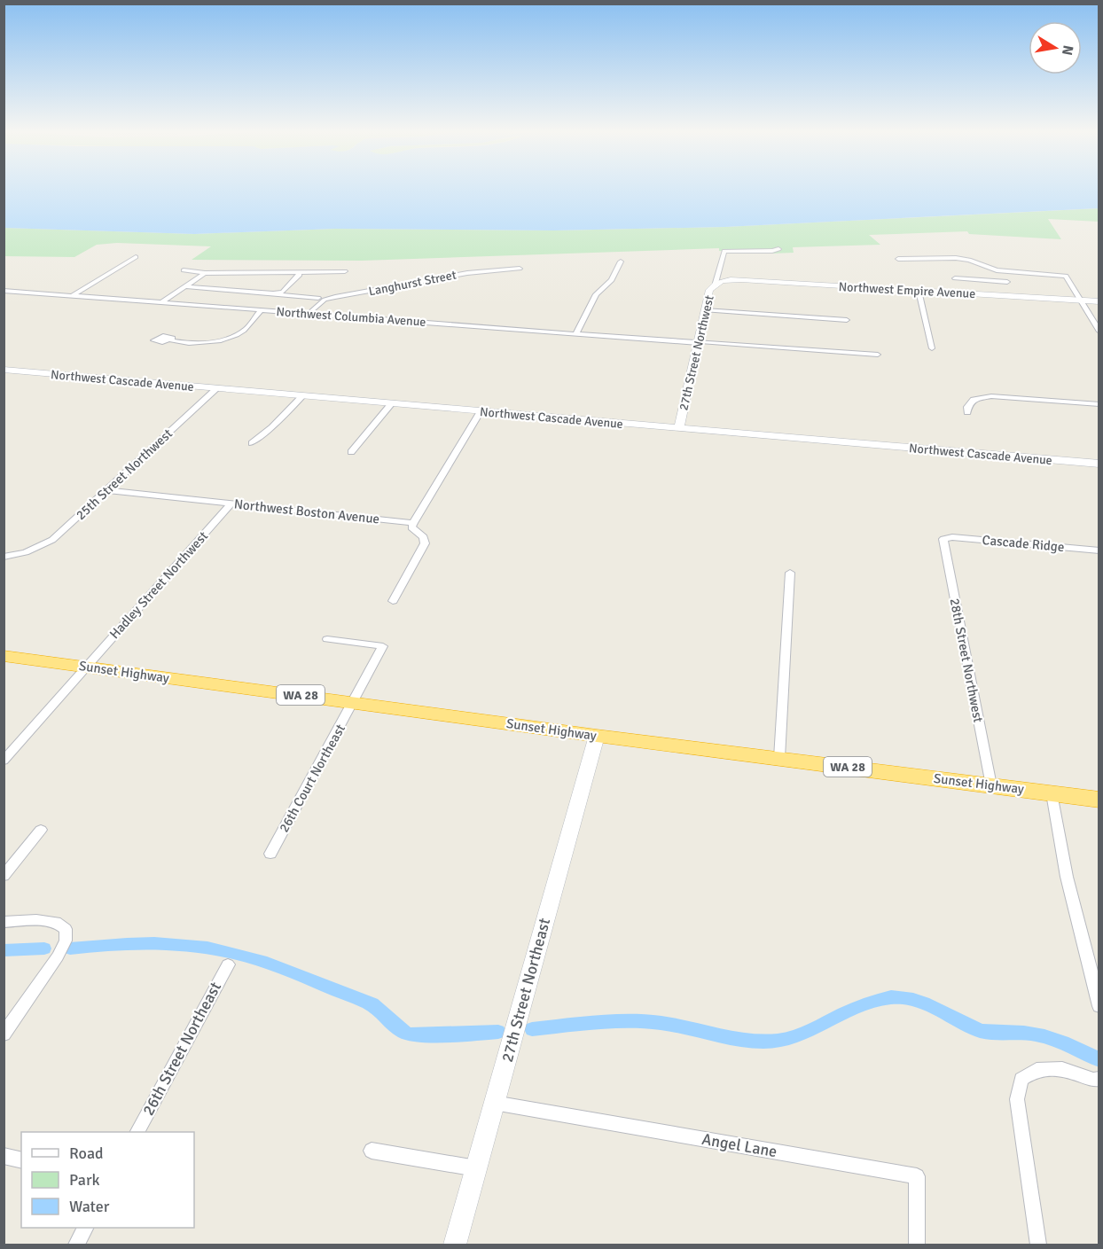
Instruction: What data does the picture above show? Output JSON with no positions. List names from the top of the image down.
{
  "streets": {
    "highway": ["Sunset Highway", "WA 28"],
    "street": [
      "Langhurst Street",
      "Northwest Empire Avenue",
      "Northwest Columbia Avenue",
      "27th Street Northwest",
      "Northwest Cascade Avenue",
      "25th Street Northwest",
      "Northwest Boston Avenue",
      "Cascade Ridge",
      "Hadley Street Northwest",
      "28th Street Northwest",
      "26th Court Northeast",
      "27th Street Northeast",
      "26th Street Northeast",
      "Angel Lane"
    ]
  },
  "crossings": [
    ["Langhurst Street", "Northwest Columbia Avenue"],
    ["Northwest Empire Avenue", "27th Street Northwest"],
    ["Northwest Columbia Avenue", "27th Street Northwest"],
    ["27th Street Northwest", "Northwest Cascade Avenue"],
    ["Northwest Cascade Avenue", "25th Street Northwest"],
    ["25th Street Northwest", "Northwest Boston Avenue"],
    ["Northwest Boston Avenue", "Hadley Street Northwest"],
    ["Cascade Ridge", "28th Street Northwest"],
    ["Hadley Street Northwest", "Sunset Highway"],
    ["28th Street Northwest", "Sunset Highway"],
    ["Sunset Highway", "26th Court Northeast"],
    ["Sunset Highway", "27th Street Northeast"],
    ["27th Street Northeast", "Angel Lane"]
  ],
  "legend": ["Road", "Park", "Water"],
  "north": "right"
}
